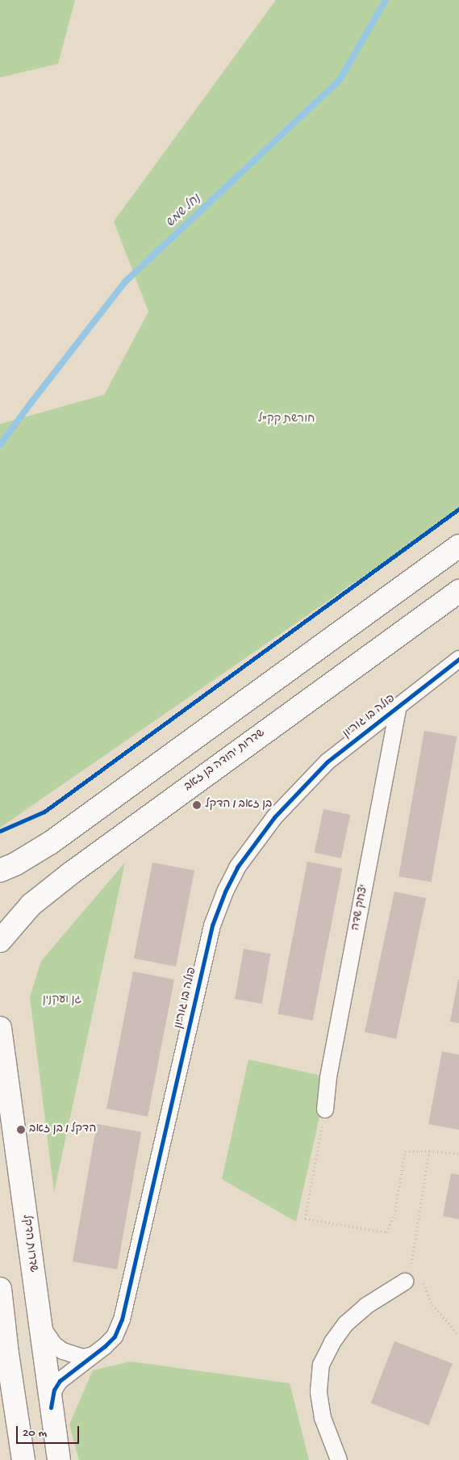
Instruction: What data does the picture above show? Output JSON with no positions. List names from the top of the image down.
{
  "streets": {
    "main road": ["שדרות יהודה בן זאב", "שדרות הדקל"],
    "street": ["פולה בו גוריון", "יצחק שדה"]
  },
  "crossings": [
    ["פולה בו גוריון", "יצחק שדה"],
    ["פולה בו גוריון", "שדרות הדקל"]
  ],
  "water": ["נחל שמש"],
  "parks": ["חורשת קק\"ל", "גן ועקנין"],
  "places": ["בן זאב / הדקל", "הדקל / בן זאב"],
  "scale_bar": "20 m"
}
